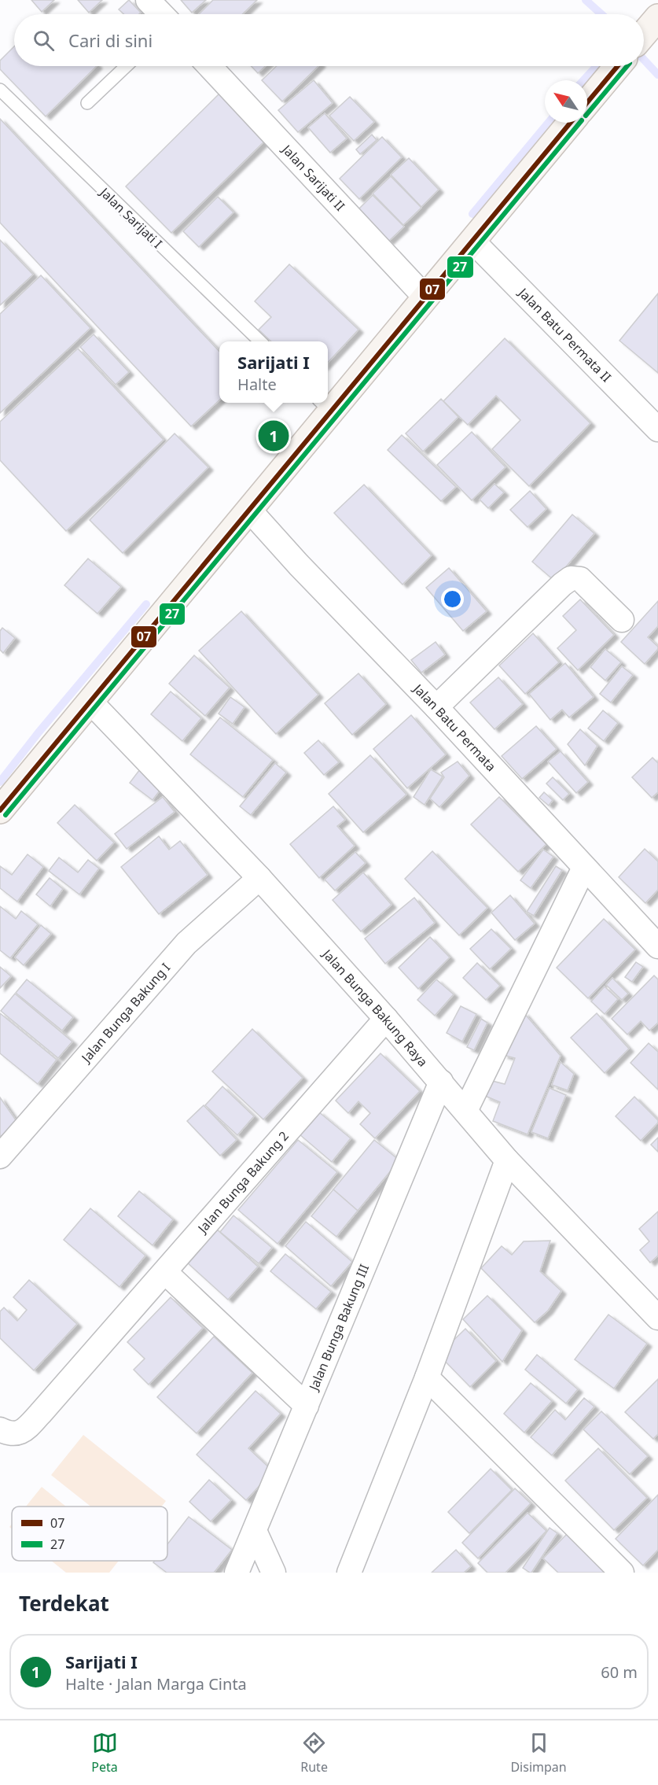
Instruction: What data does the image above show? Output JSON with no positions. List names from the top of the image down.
{
  "streets": {
    "street": [
      "Jalan Sarijati II",
      "Jalan Batu Permata II",
      "Jalan Batu Permata",
      "Jalan Bunga Bakung Raya",
      "Jalan Bunga Bakung I",
      "Jalan Bunga Bakung 2",
      "Jalan Bunga Bakung III"
    ],
    "lane": ["Jalan Sarijati I"]
  },
  "crossings": [
    ["Jalan Bunga Bakung Raya", "Jalan Bunga Bakung I"],
    ["Jalan Bunga Bakung Raya", "Jalan Bunga Bakung 2"],
    ["Jalan Bunga Bakung Raya", "Jalan Bunga Bakung III"]
  ],
  "lines": ["transit line 07", "transit line 27"],
  "legend": ["07", "27"],
  "north": "top left",
  "page": {
    "search": "Cari di sini",
    "popup": ["Sarijati I", "Halte"],
    "pins": "1",
    "heading": "Terdekat",
    "list": [
      {
        "mark": "1",
        "name": "Sarijati I",
        "note": "Halte · Jalan Marga Cinta",
        "value": "60 m"
      }
    ],
    "nav": ["Peta", "Rute", "Disimpan"]
  }
}
